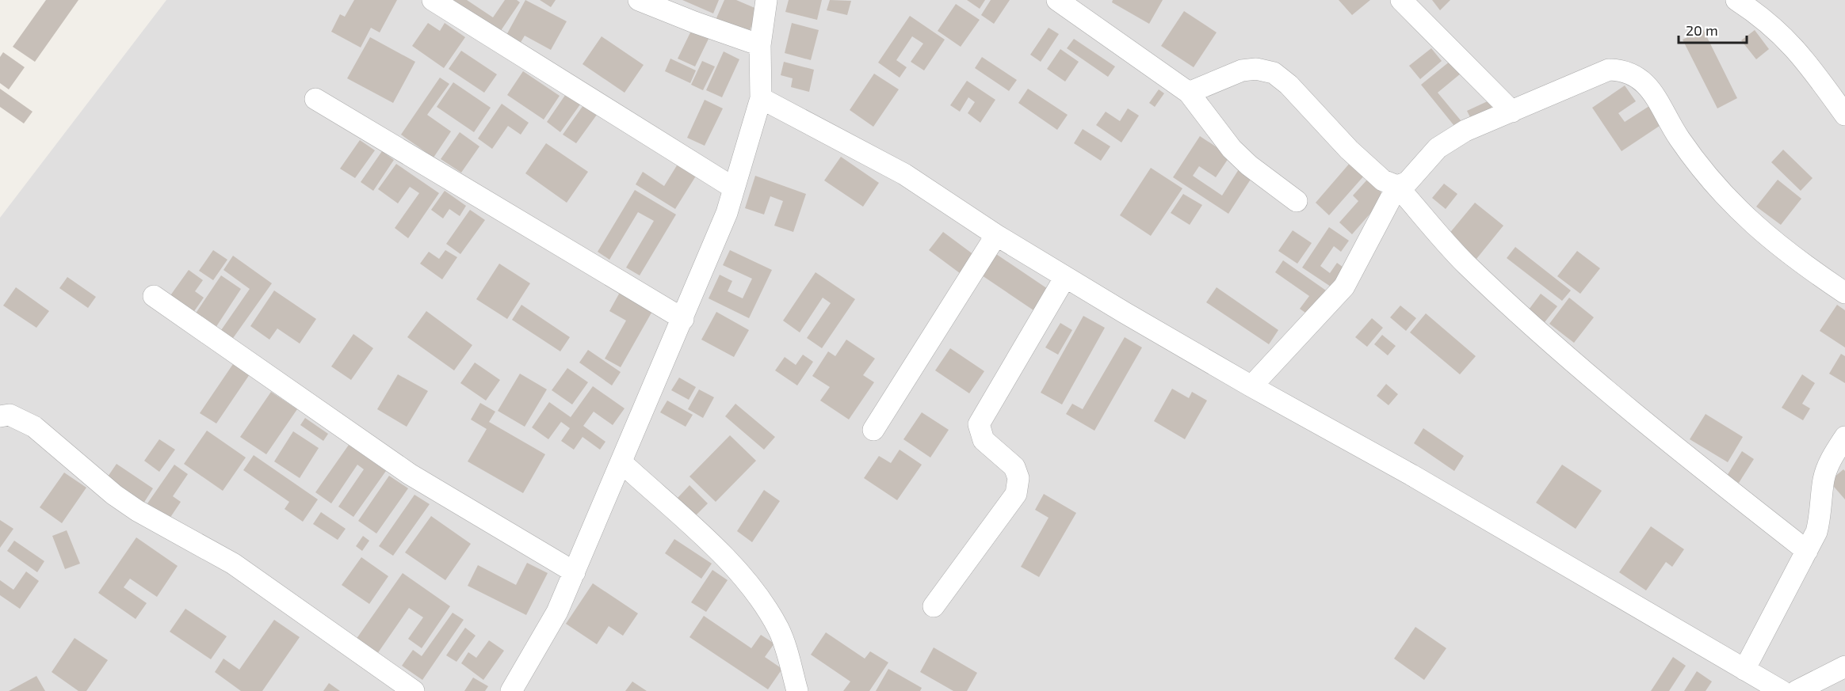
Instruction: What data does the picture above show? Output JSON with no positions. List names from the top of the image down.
{
  "scale_bar": "20 m"
}
